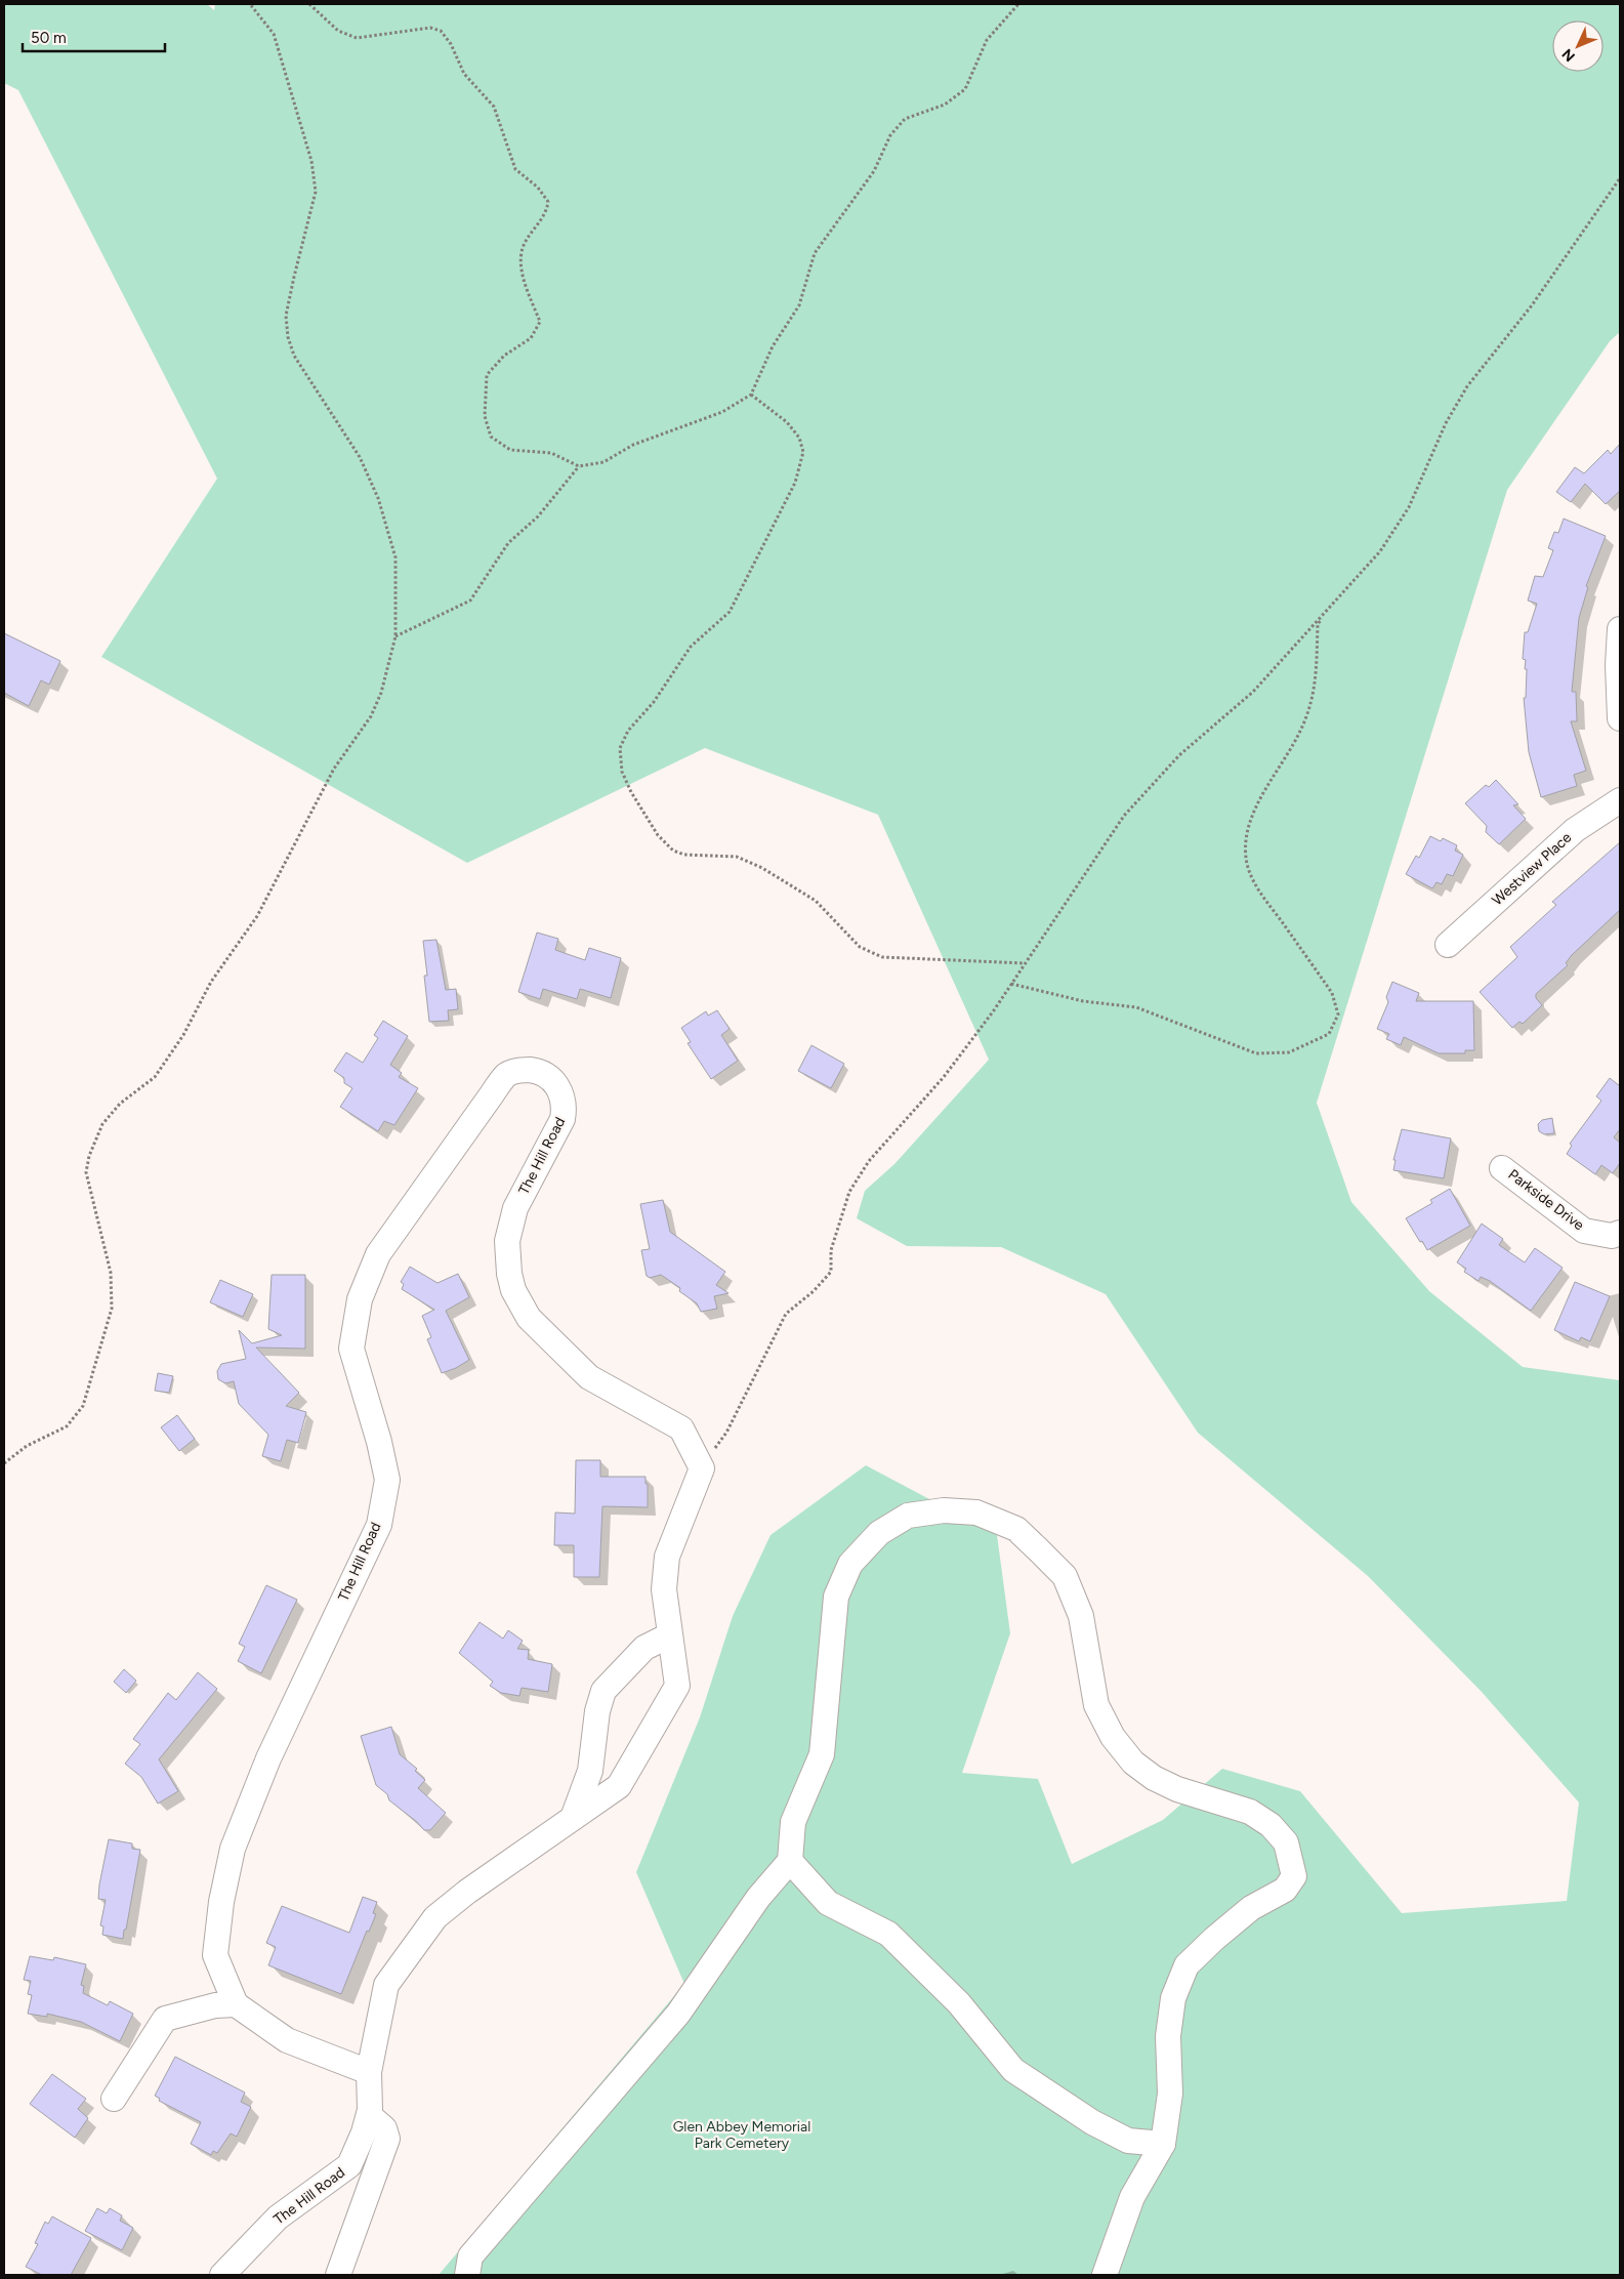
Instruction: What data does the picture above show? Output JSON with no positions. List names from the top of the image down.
{
  "streets": {
    "street": ["Westview Place", "The Hill Road", "Parkside Drive"]
  },
  "parks": ["Glen Abbey Memorial Park Cemetery"],
  "scale_bar": "50 m",
  "north": "bottom left"
}
